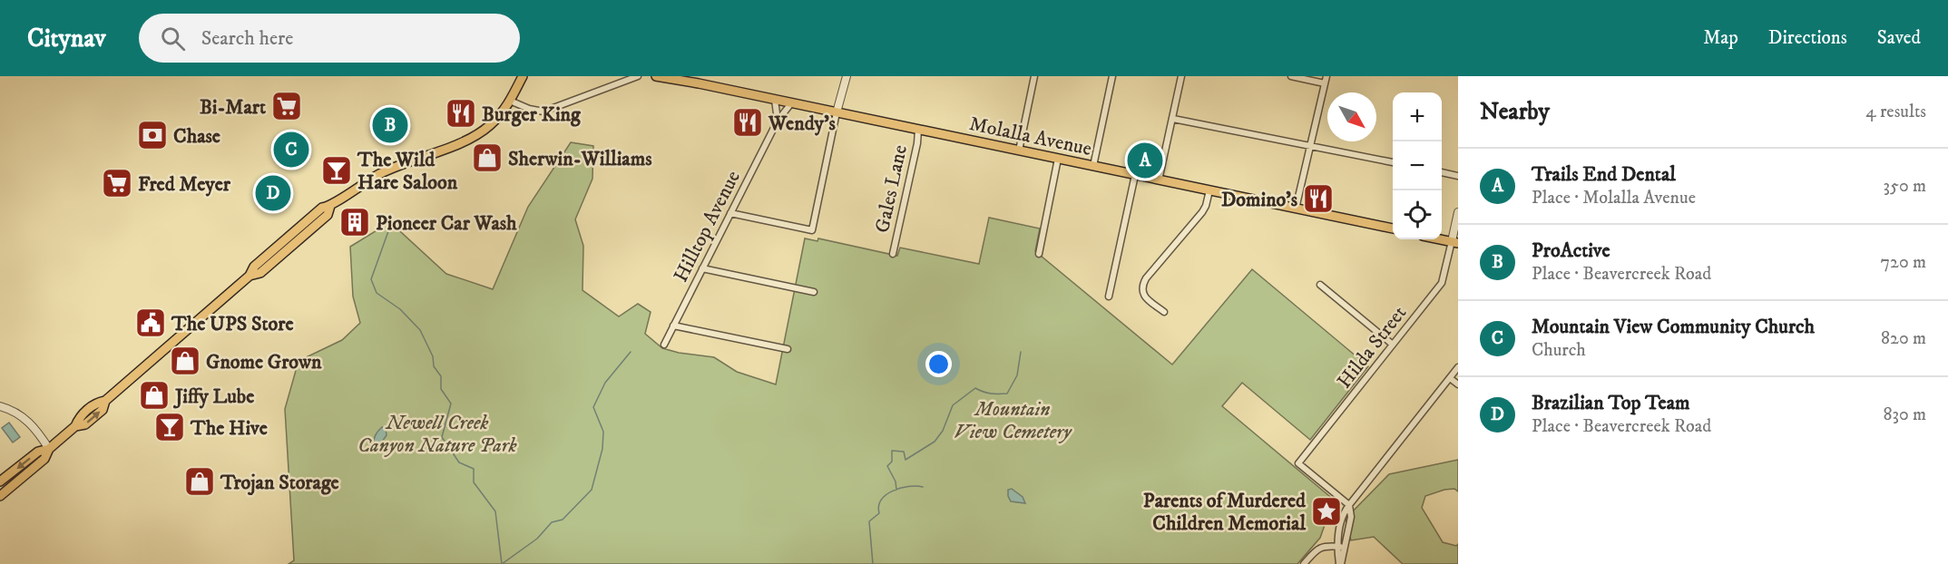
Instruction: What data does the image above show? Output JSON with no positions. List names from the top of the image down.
{
  "streets": {
    "main road": ["Molalla Avenue"],
    "street": ["Gales Lane", "Hilltop Avenue", "Hilda Street"]
  },
  "crossings": [
    ["Molalla Avenue", "Gales Lane"],
    ["Molalla Avenue", "Hilltop Avenue"]
  ],
  "parks": ["Mountain View Cemetery", "Newell Creek Canyon Nature Park"],
  "places": {
    "supermarket": ["Bi-Mart", "Fred Meyer"],
    "restaurant": ["Burger King", "Wendy's", "Domino's"],
    "bank": ["Chase"],
    "shop": [
      "Sherwin-Williams",
      "Gnome Grown",
      "Jiffy Lube",
      "Trojan Storage"
    ],
    "bar": ["The Wild Hare Saloon", "The Hive"],
    "building": ["Pioneer Car Wash"],
    "public building": ["The UPS Store"],
    "place": ["Parents of Murdered Children Memorial"]
  },
  "north": "bottom right",
  "page": {
    "header": "Citynav",
    "search": "Search here",
    "nav": ["Map", "Directions", "Saved"],
    "heading": ["Nearby", "4 results"],
    "map_buttons": ["+", "−"],
    "pins": [
      "B",
      "C",
      "A",
      "D"
    ],
    "list": [
      {
        "mark": "A",
        "name": "Trails End Dental",
        "note": "Place · Molalla Avenue",
        "value": "350 m"
      },
      {
        "mark": "B",
        "name": "ProActive",
        "note": "Place · Beavercreek Road",
        "value": "720 m"
      },
      {
        "mark": "C",
        "name": "Mountain View Community Church",
        "note": "Church",
        "value": "820 m"
      },
      {
        "mark": "D",
        "name": "Brazilian Top Team",
        "note": "Place · Beavercreek Road",
        "value": "830 m"
      }
    ]
  }
}
